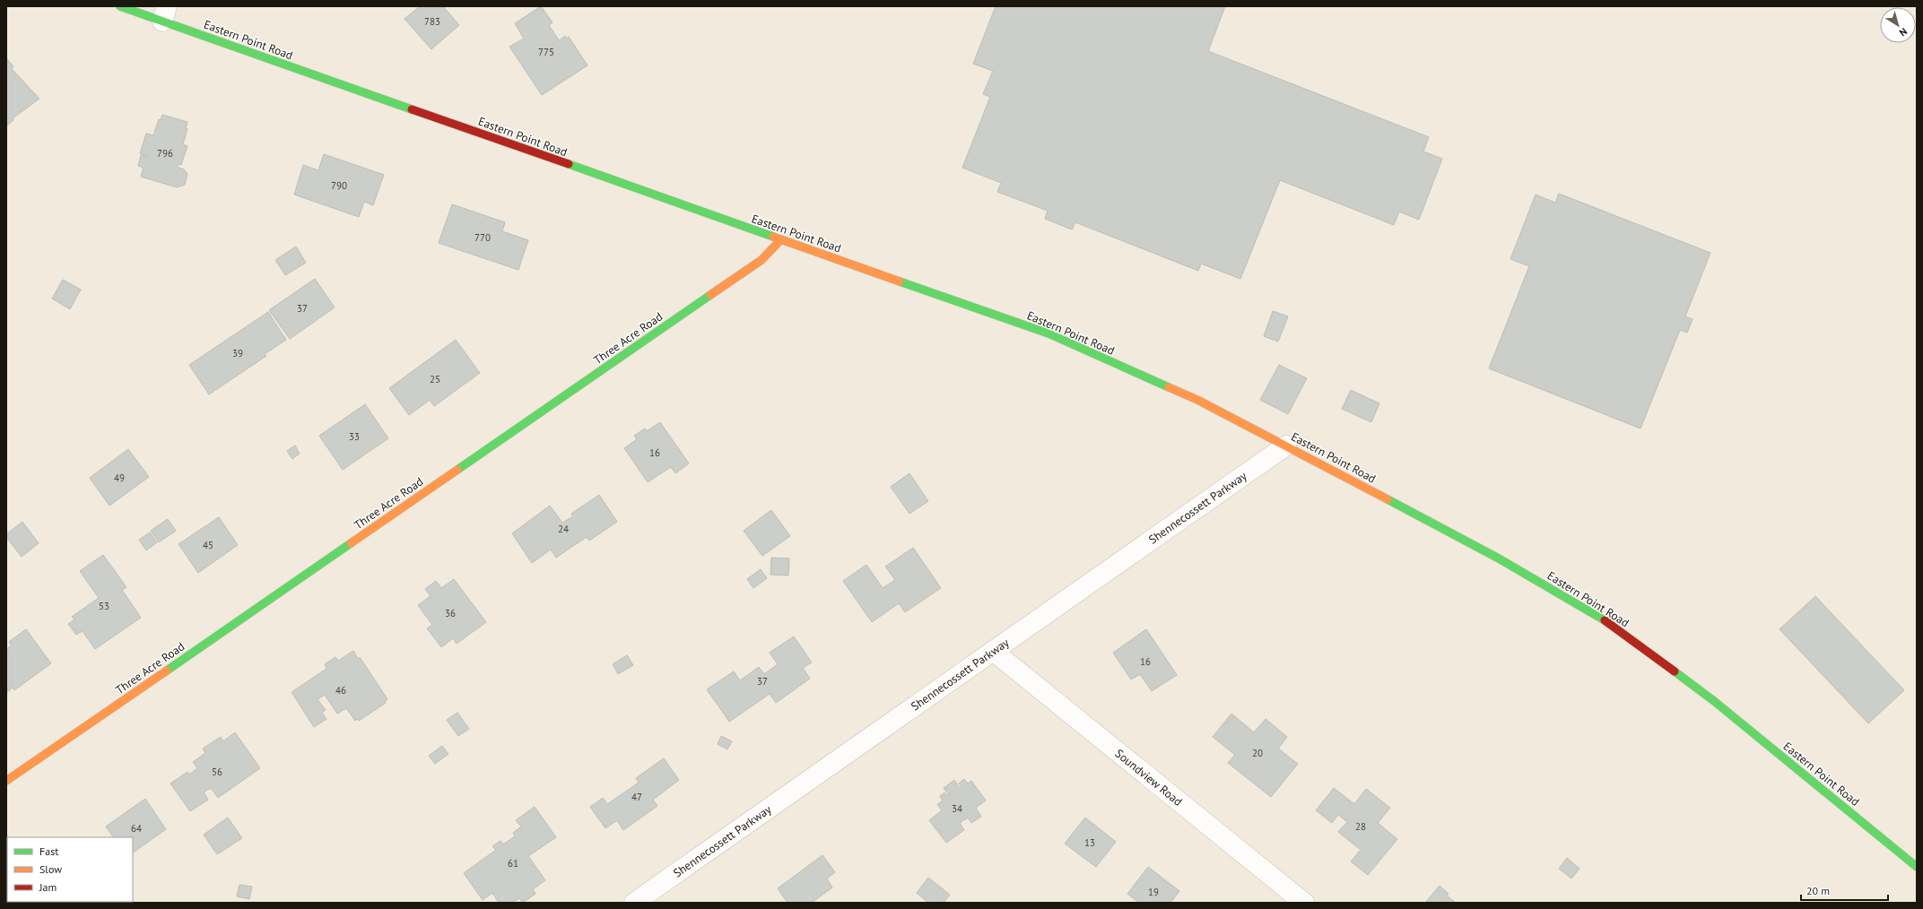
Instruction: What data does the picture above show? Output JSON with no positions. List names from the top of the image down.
{
  "streets": {
    "main road": ["Eastern Point Road", "Three Acre Road"],
    "street": ["Shennecossett Parkway", "Soundview Road"]
  },
  "crossings": [
    ["Eastern Point Road", "Three Acre Road"],
    ["Eastern Point Road", "Shennecossett Parkway"],
    ["Shennecossett Parkway", "Soundview Road"]
  ],
  "house_numbers": [
    "783",
    "775",
    "796",
    "790",
    "770",
    "37",
    "39",
    "25",
    "33",
    "16",
    "49",
    "24",
    "45",
    "53",
    "36",
    "16",
    "37",
    "46",
    "20",
    "56",
    "47",
    "34",
    "28",
    "64",
    "13",
    "61",
    "19"
  ],
  "legend": ["Fast", "Slow", "Jam"],
  "scale_bar": "20 m",
  "north": "bottom right"
}
